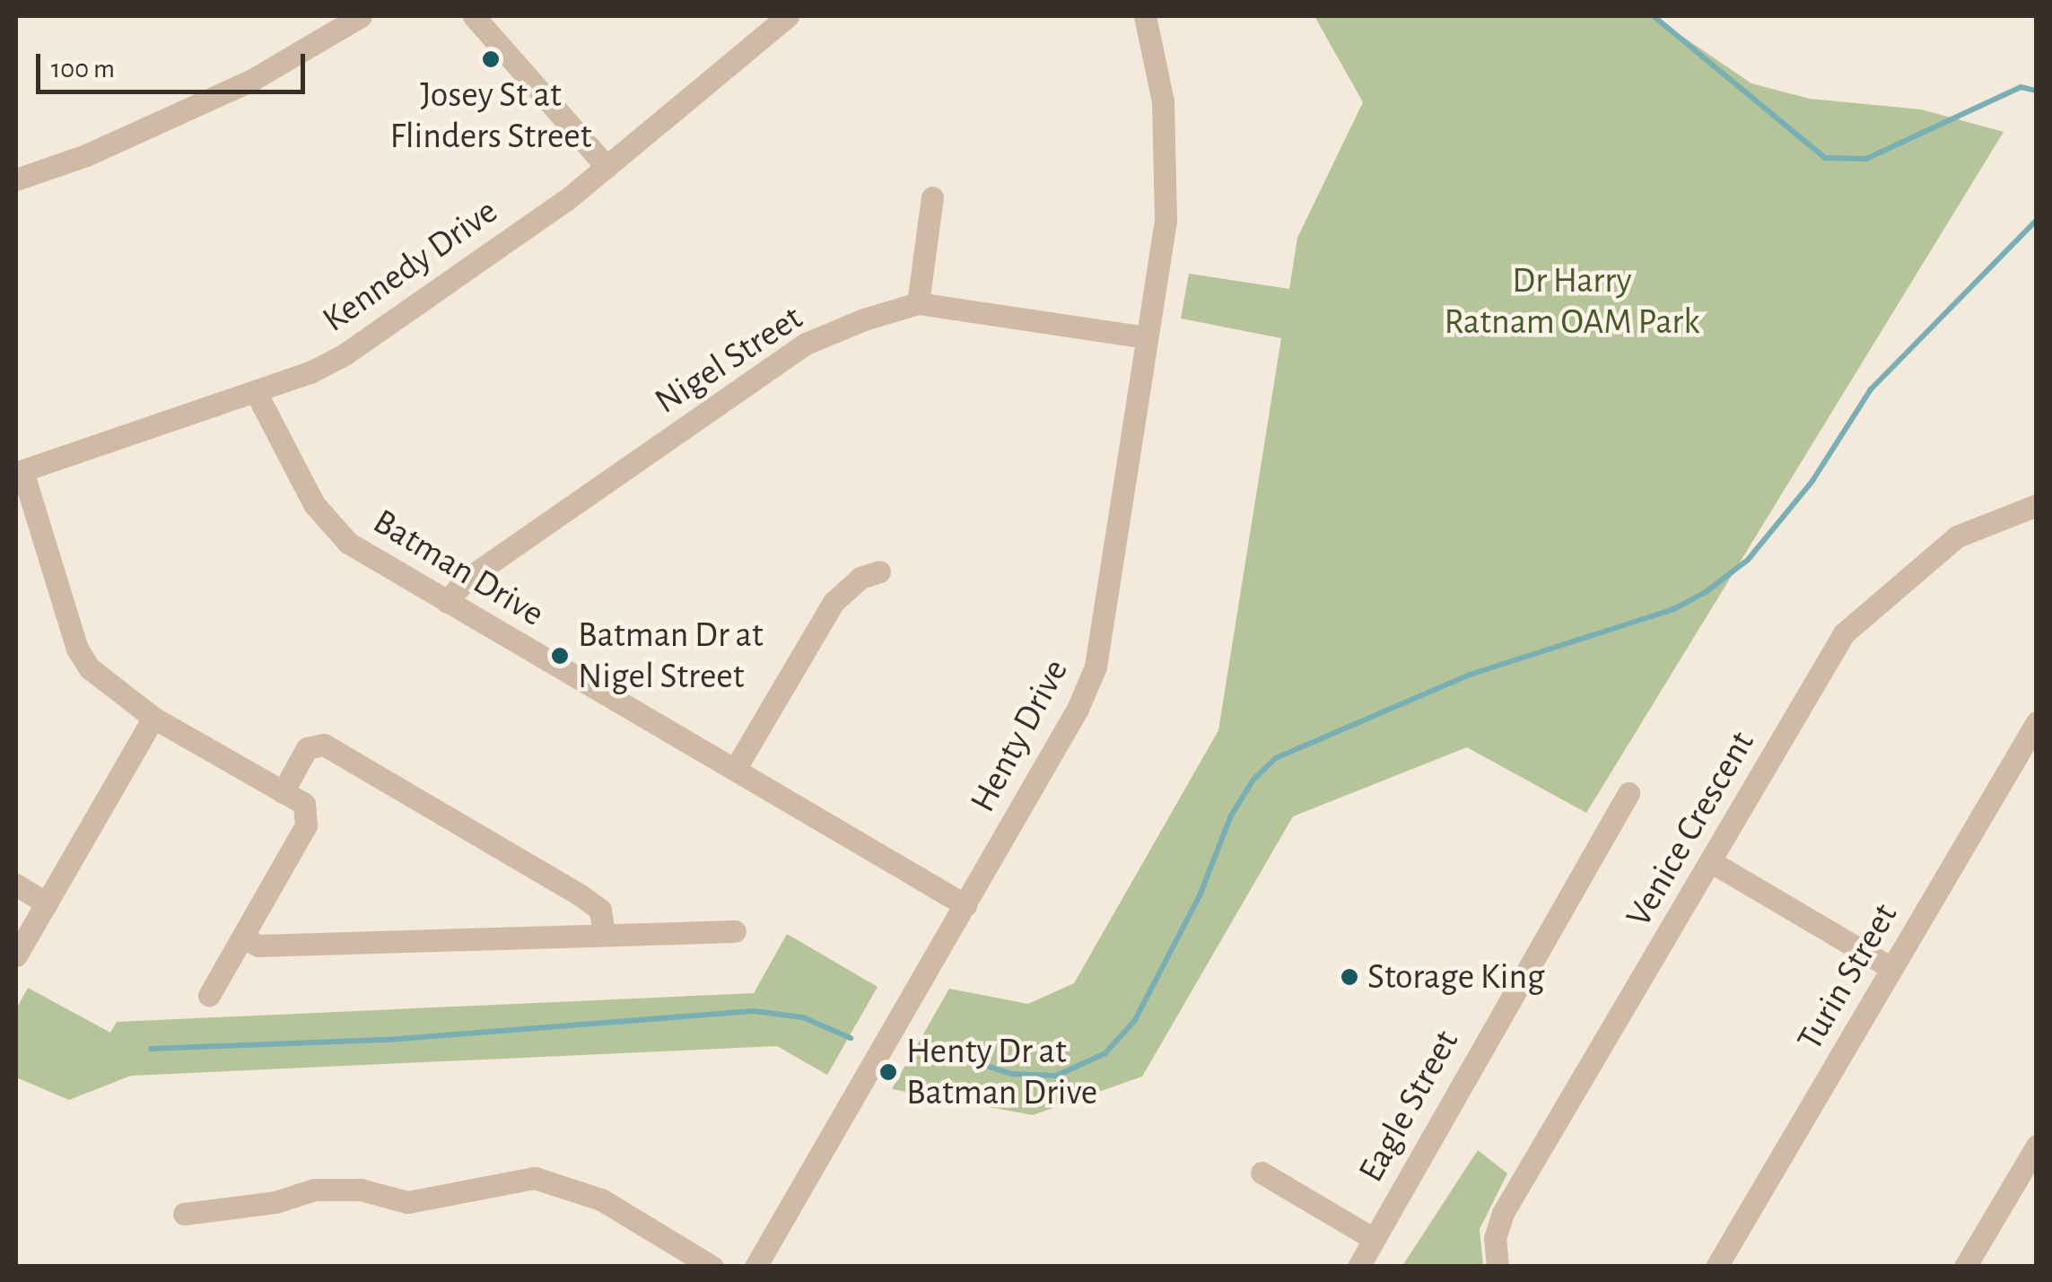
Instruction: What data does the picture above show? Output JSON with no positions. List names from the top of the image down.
{
  "streets": {
    "street": [
      "Kennedy Drive",
      "Nigel Street",
      "Batman Drive",
      "Henty Drive",
      "Venice Crescent",
      "Turin Street",
      "Eagle Street"
    ]
  },
  "crossings": [
    ["Kennedy Drive", "Batman Drive"],
    ["Nigel Street", "Batman Drive"],
    ["Nigel Street", "Henty Drive"],
    ["Batman Drive", "Henty Drive"]
  ],
  "parks": ["Dr Harry Ratnam OAM Park"],
  "places": [
    "Josey St at Flinders Street",
    "Batman Dr at Nigel Street",
    "Storage King",
    "Henty Dr at Batman Drive"
  ],
  "scale_bar": "100 m"
}
